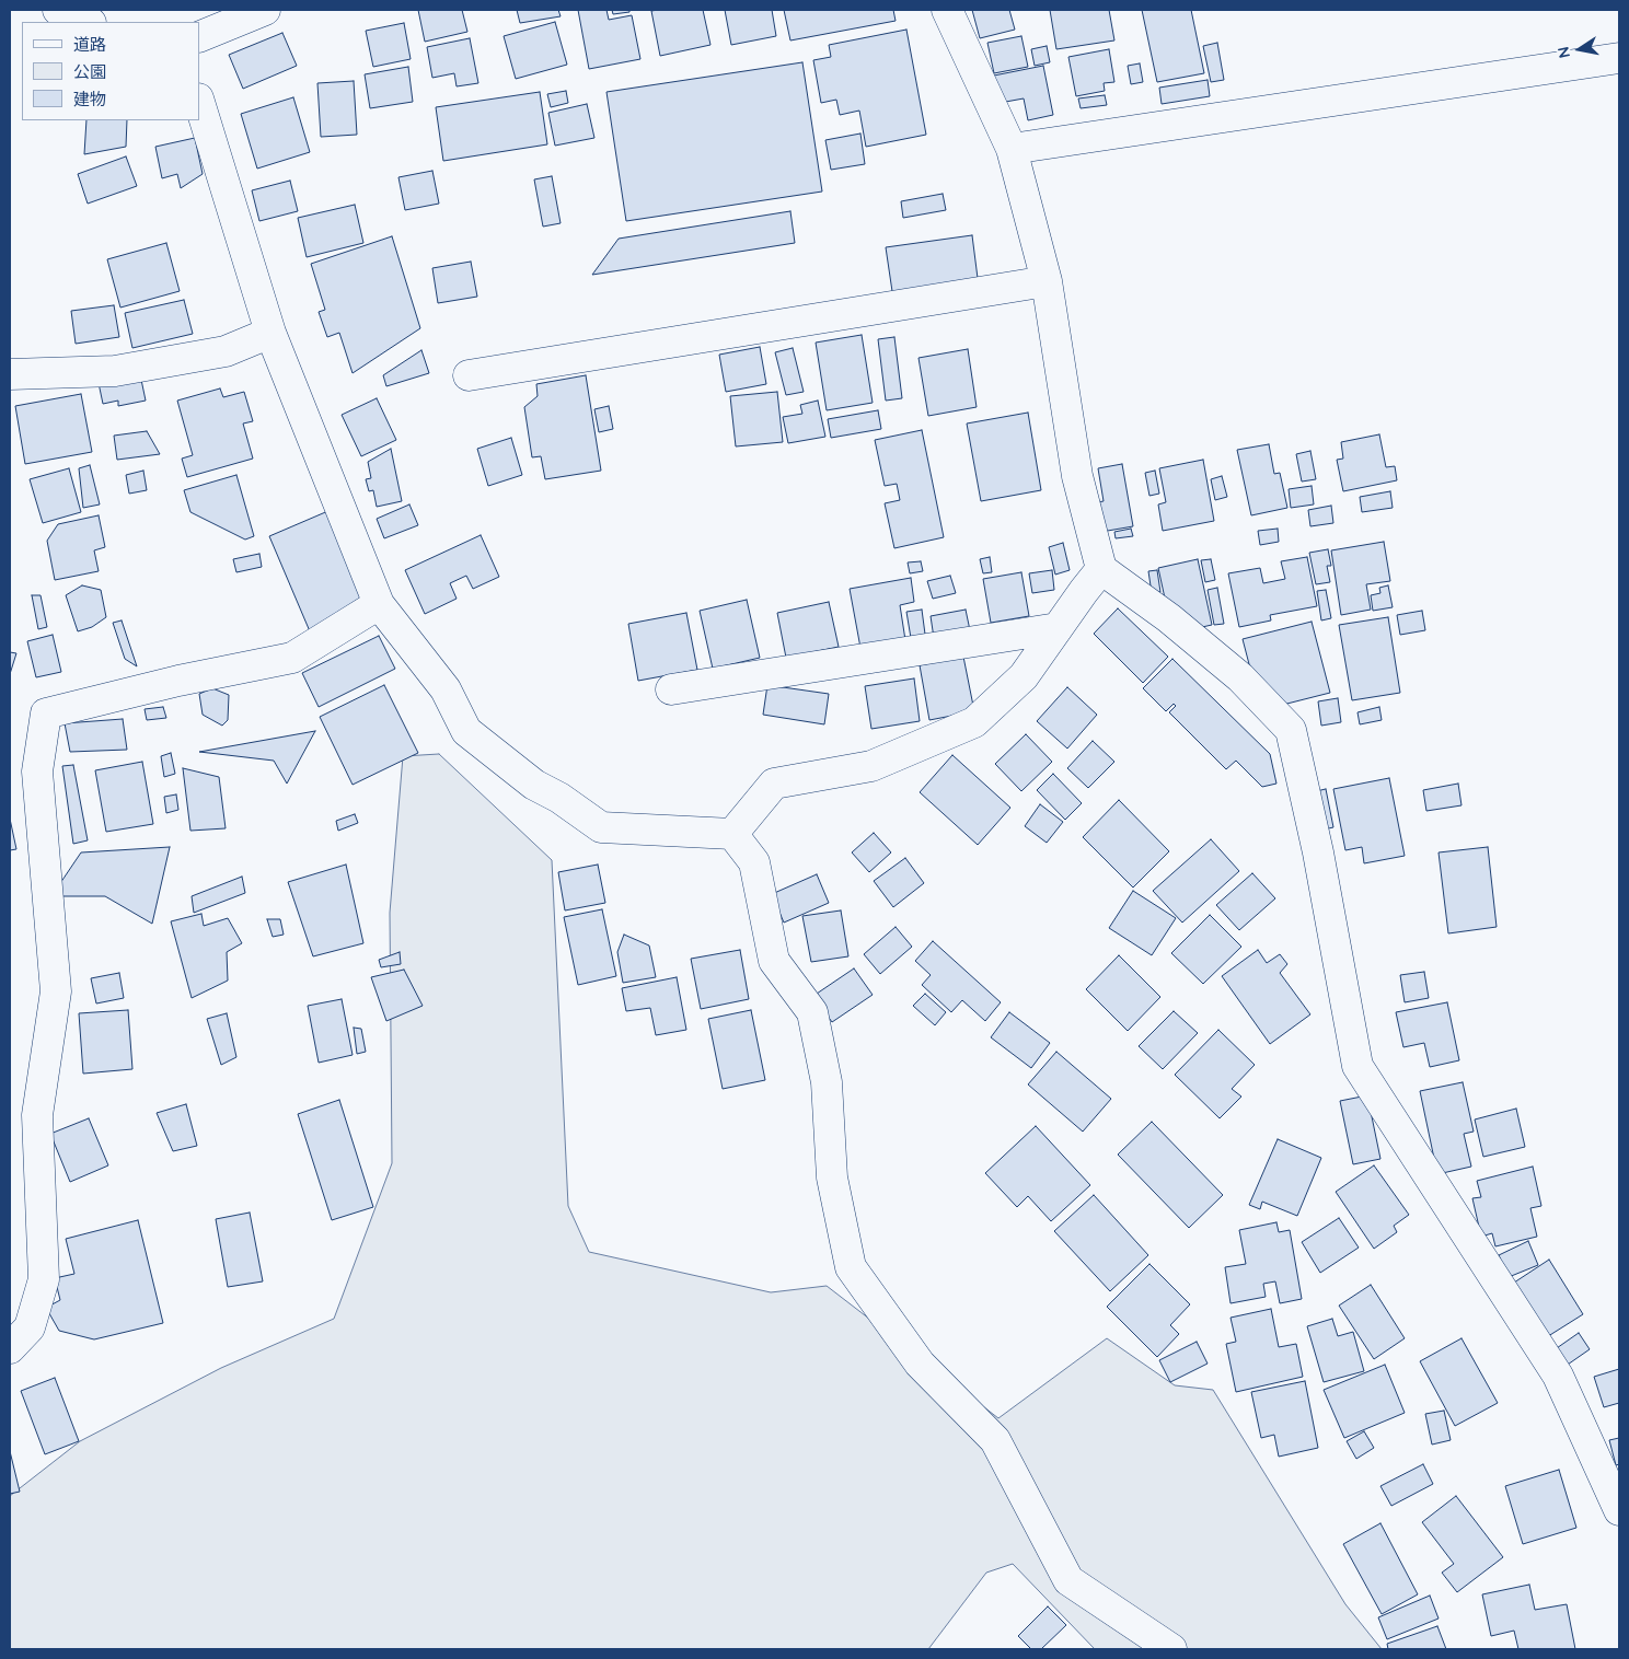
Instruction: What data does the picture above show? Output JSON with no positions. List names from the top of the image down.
{
  "legend": ["道路", "公園", "建物"],
  "north": "left"
}
